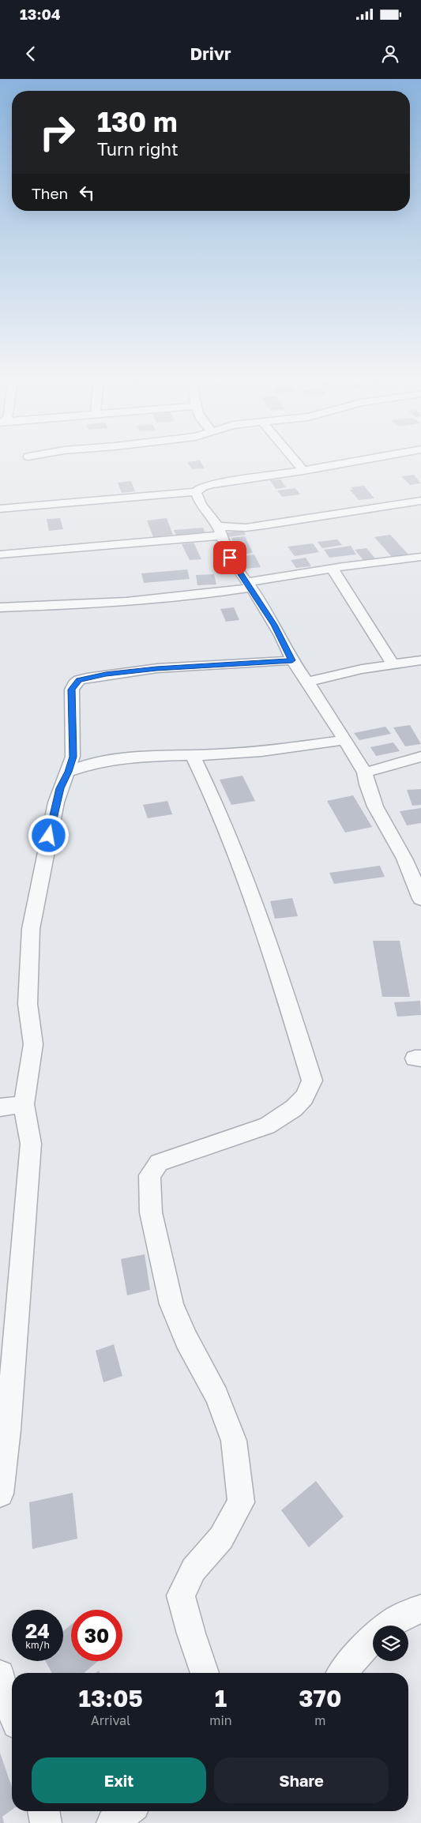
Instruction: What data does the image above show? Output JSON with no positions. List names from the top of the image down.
{
  "page": {
    "status": "13:04",
    "header": "Drivr",
    "turn": ["130 m", "Turn right"],
    "then": "Then",
    "speed": "24 km/h",
    "limit": "30",
    "eta": [
      "13:05",
      "Arrival",
      "1",
      "min",
      "370",
      "m"
    ],
    "buttons": ["Exit", "Share"]
  }
}
